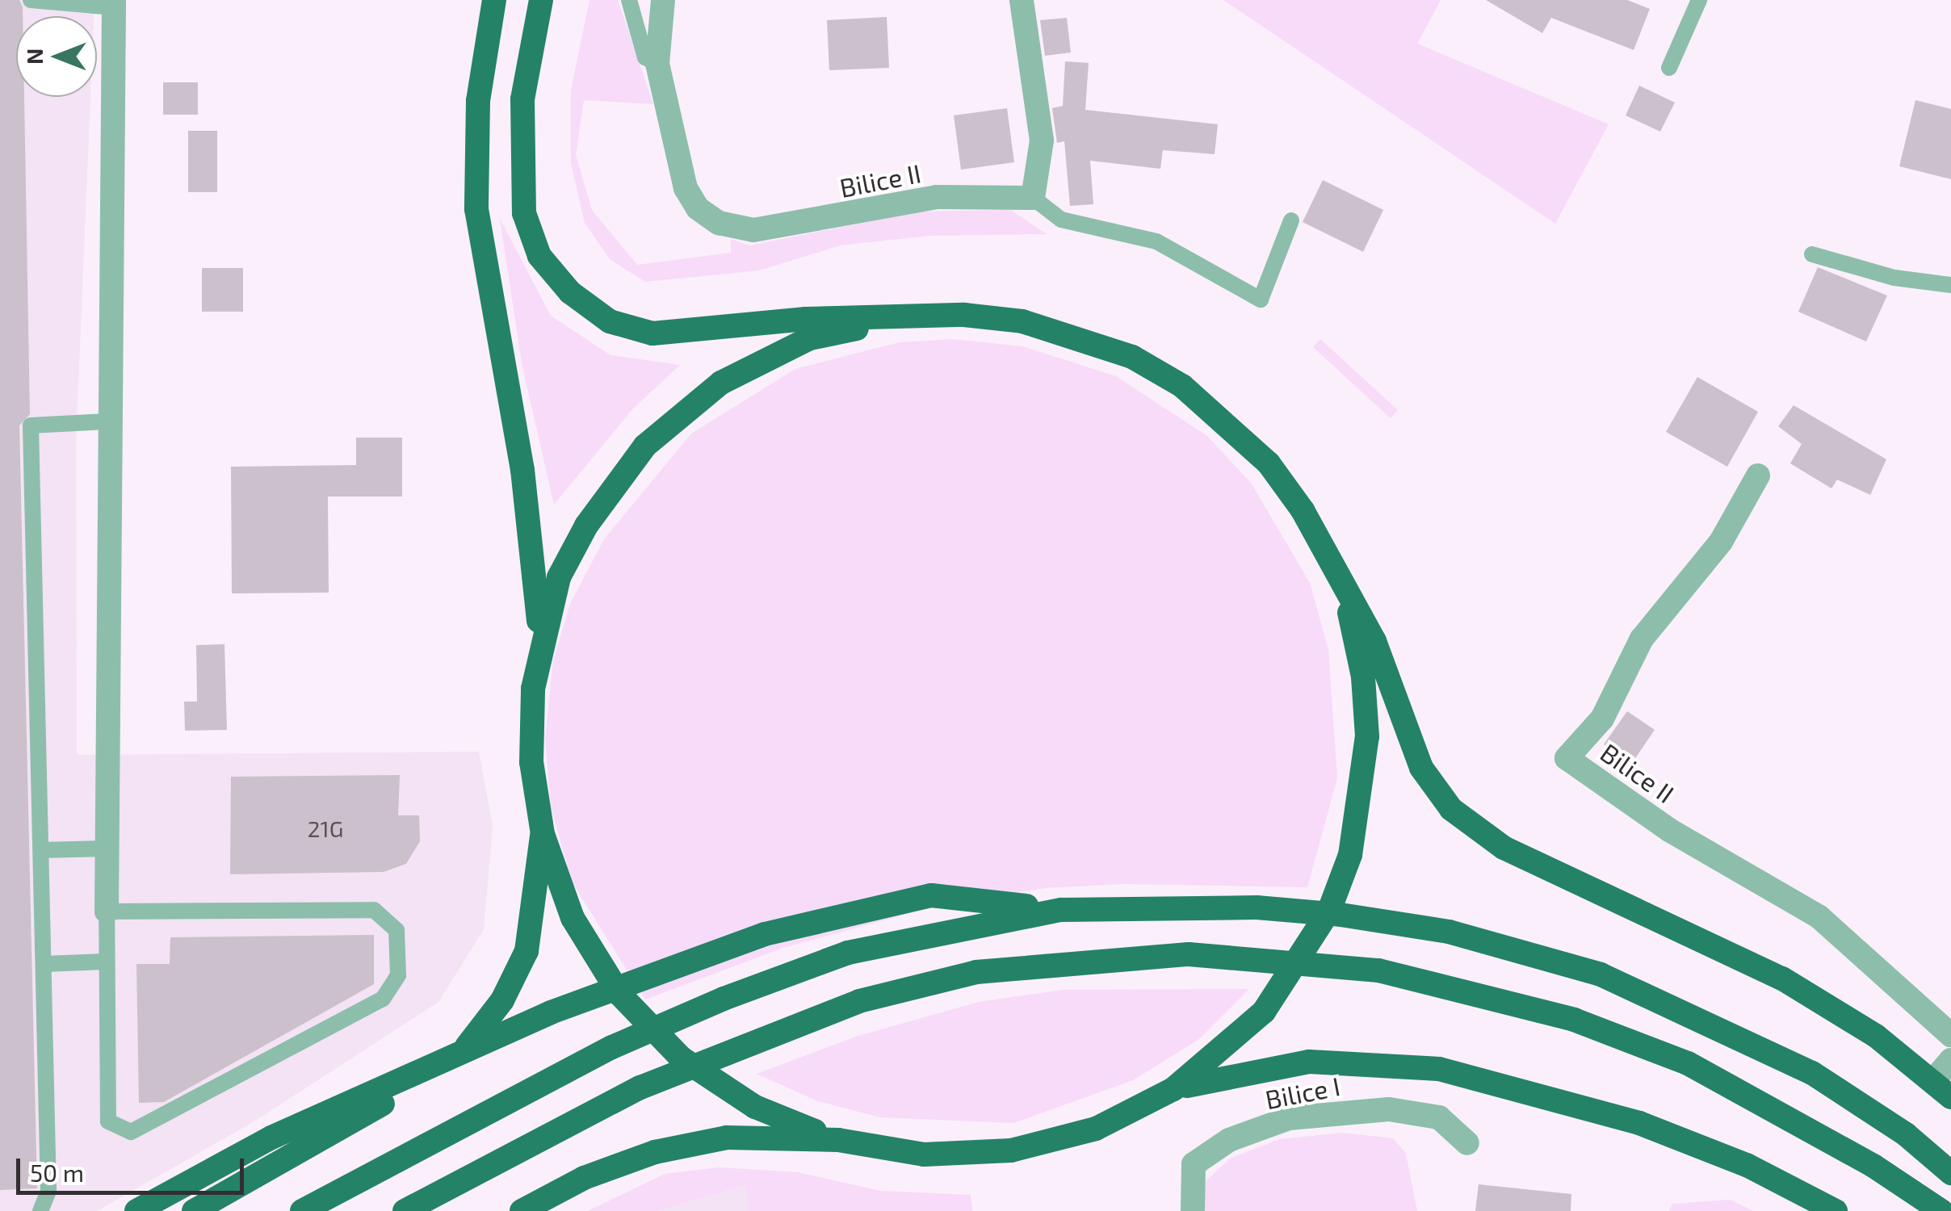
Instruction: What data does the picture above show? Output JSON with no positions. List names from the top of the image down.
{
  "streets": {
    "street": ["Bilice II", "Bilice I"]
  },
  "house_numbers": ["21G"],
  "scale_bar": "50 m",
  "north": "left"
}
